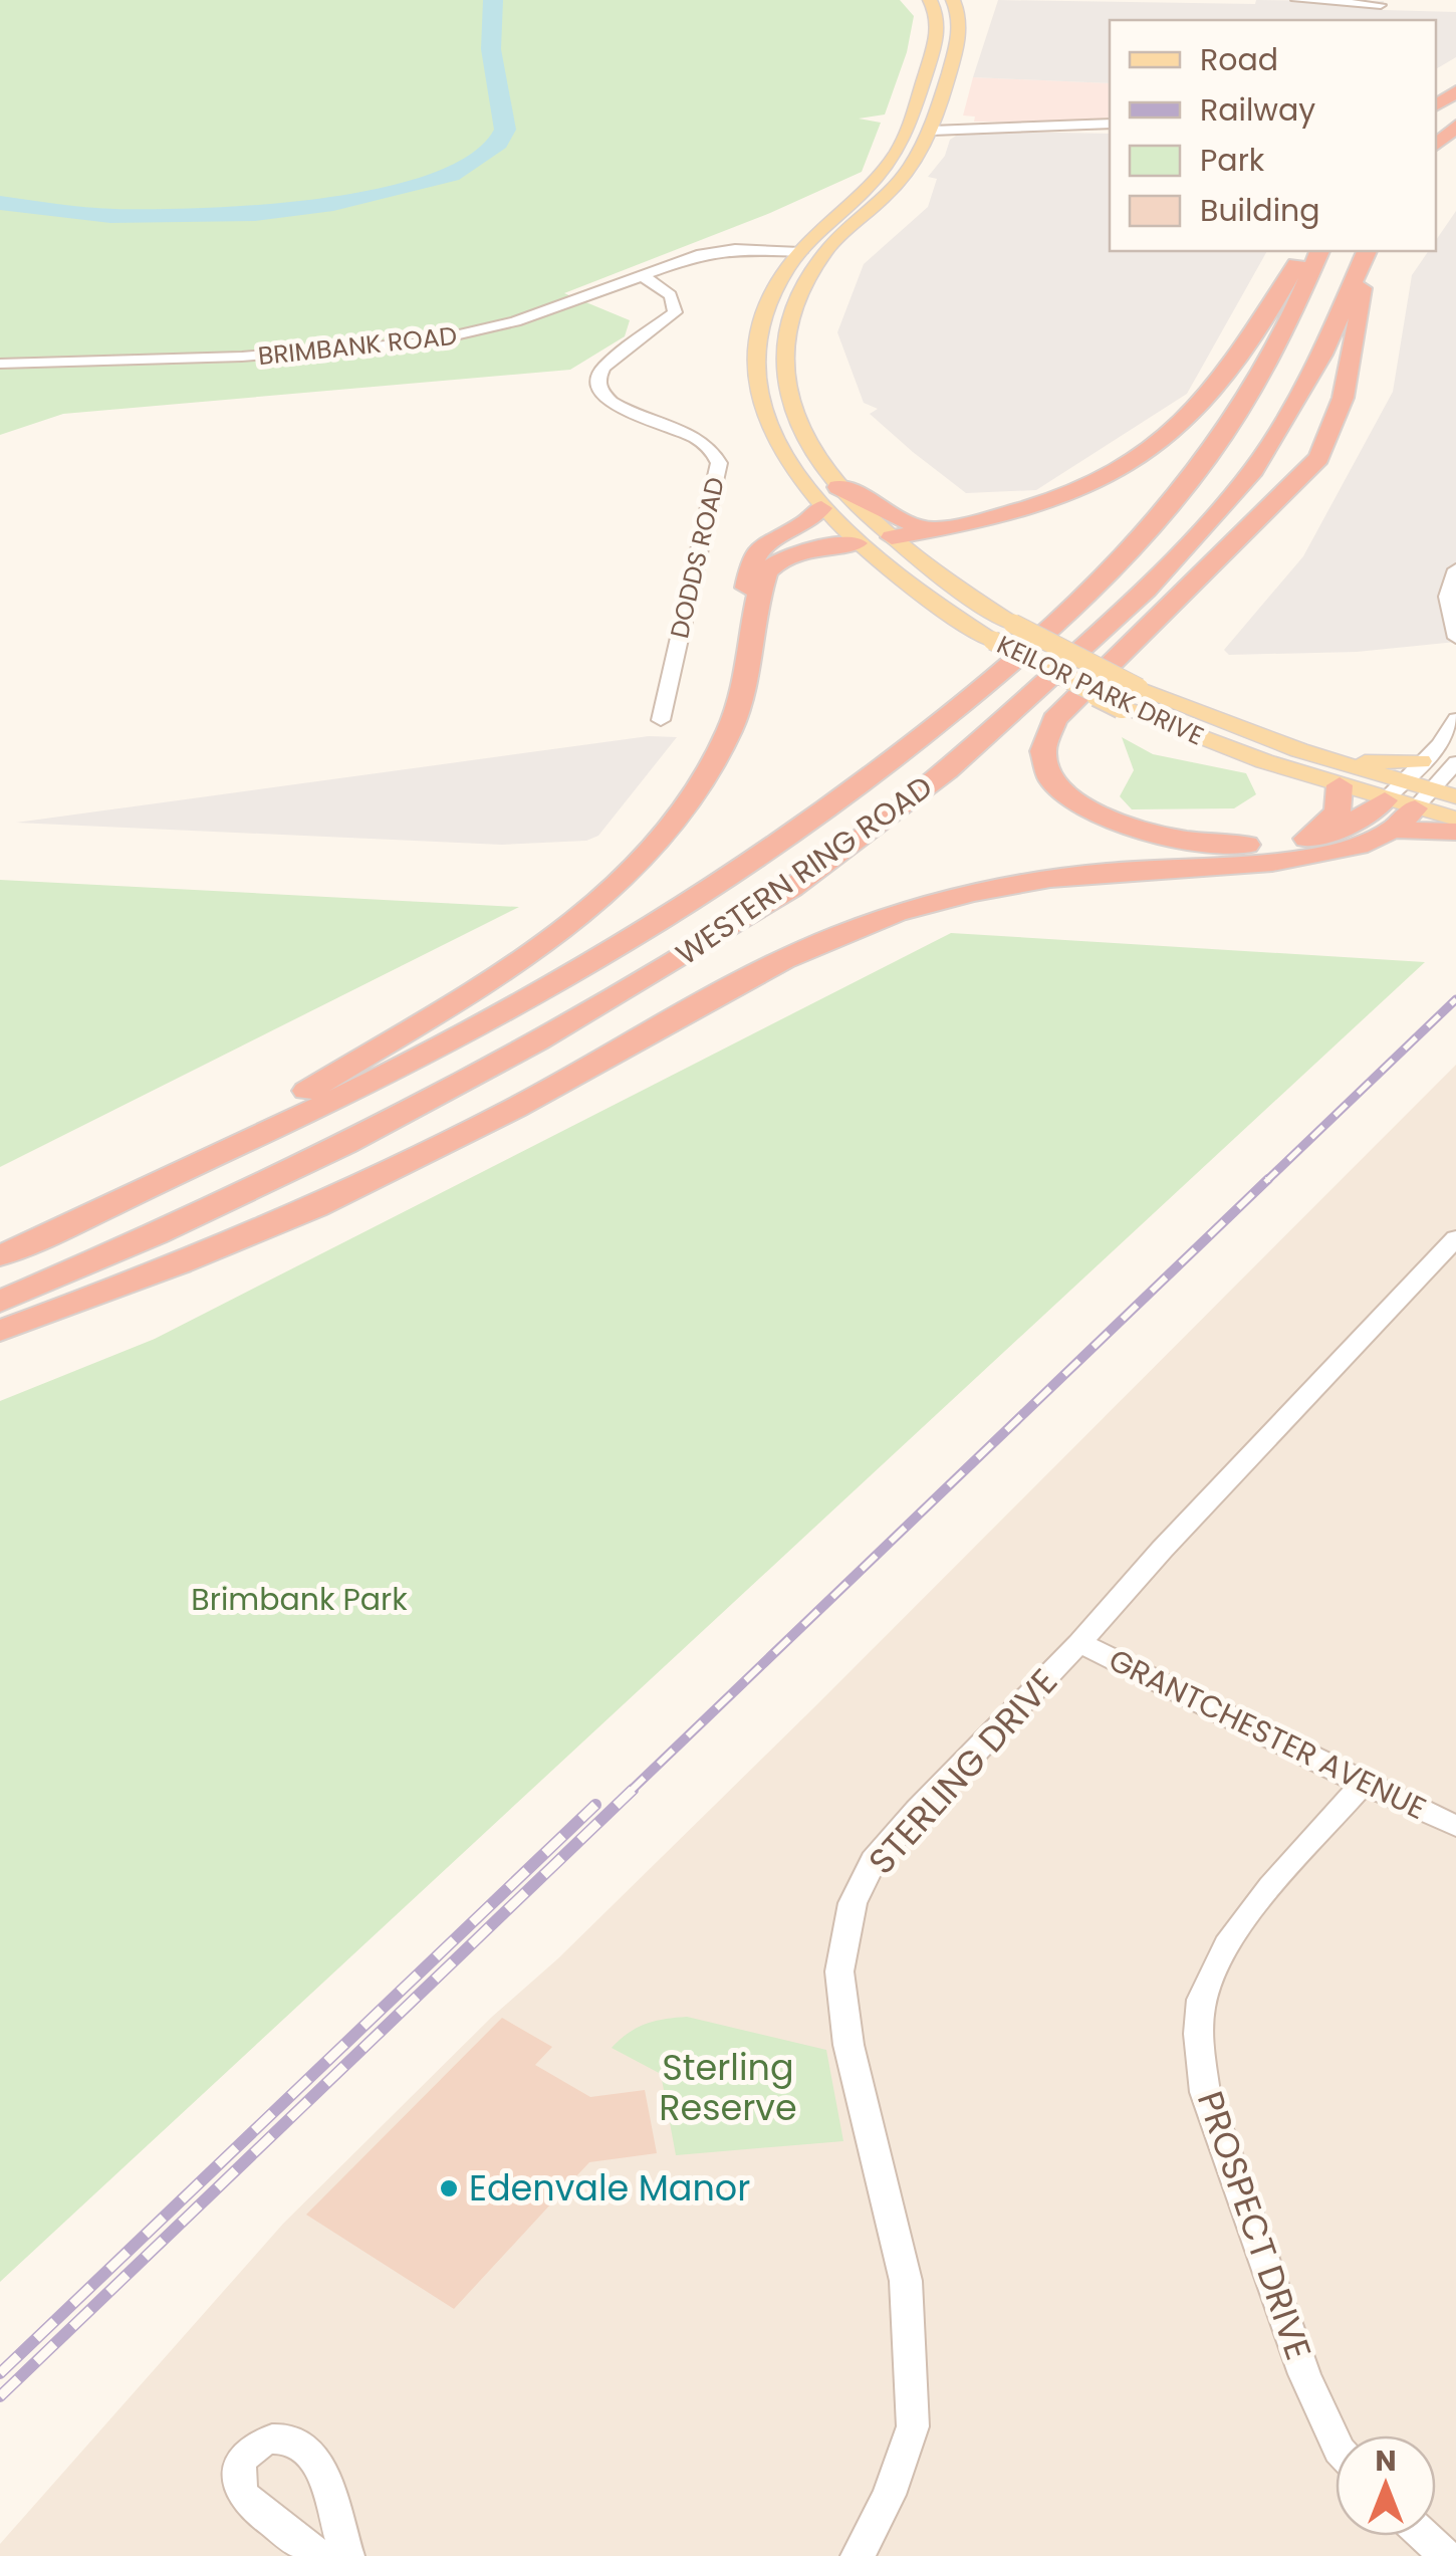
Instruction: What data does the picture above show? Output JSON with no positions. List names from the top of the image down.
{
  "streets": {
    "highway": ["WESTERN RING ROAD"],
    "main road": ["KEILOR PARK DRIVE"],
    "street": [
      "BRIMBANK ROAD",
      "DODDS ROAD",
      "GRANTCHESTER AVENUE",
      "STERLING DRIVE",
      "PROSPECT DRIVE"
    ]
  },
  "crossings": [
    ["BRIMBANK ROAD", "DODDS ROAD"],
    ["BRIMBANK ROAD", "KEILOR PARK DRIVE"],
    ["GRANTCHESTER AVENUE", "STERLING DRIVE"],
    ["GRANTCHESTER AVENUE", "PROSPECT DRIVE"]
  ],
  "parks": ["Brimbank Park", "Sterling Reserve"],
  "places": ["Edenvale Manor"],
  "legend": [
    "Road",
    "Railway",
    "Park",
    "Building"
  ],
  "north": "top"
}
